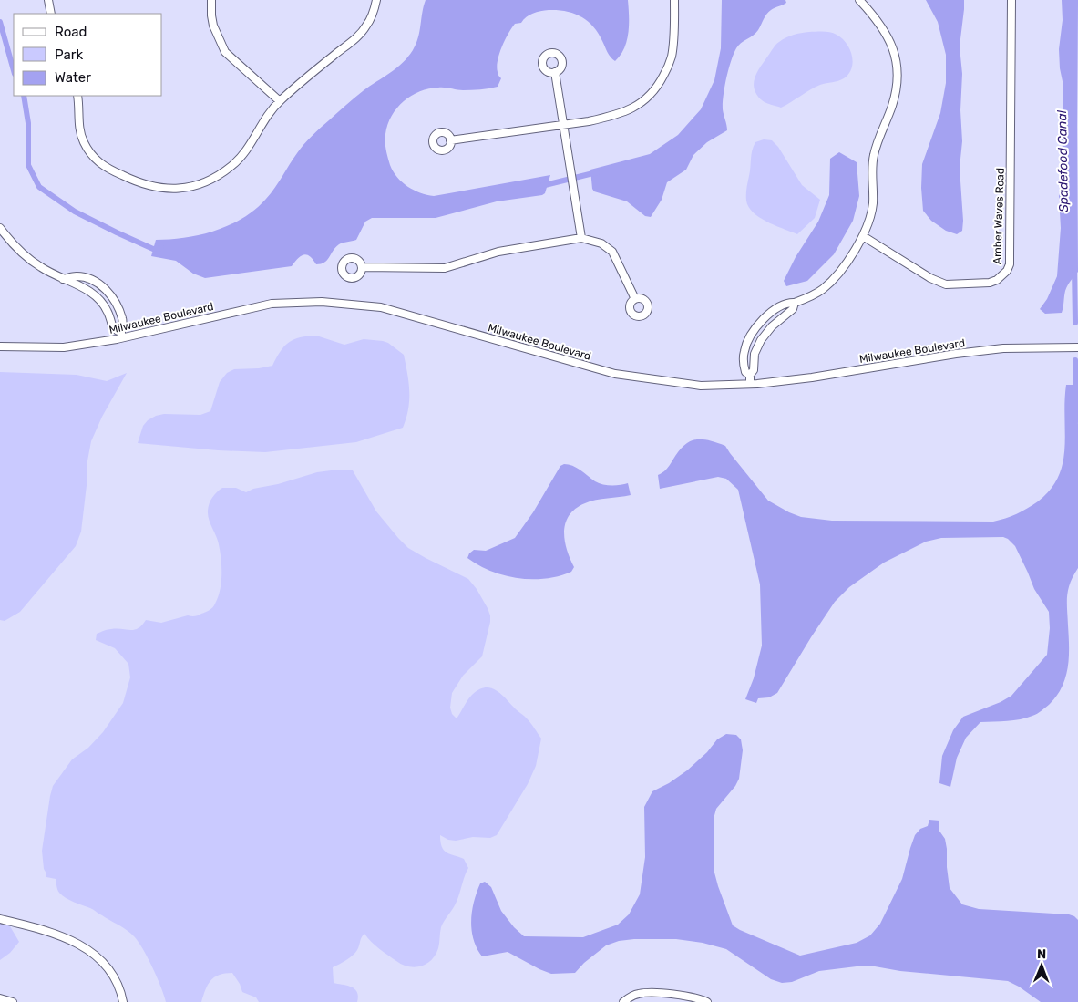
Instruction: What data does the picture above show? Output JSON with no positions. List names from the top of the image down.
{
  "streets": {
    "street": ["Amber Waves Road", "Milwaukee Boulevard"]
  },
  "water": ["Spadefood Canal"],
  "legend": ["Road", "Park", "Water"],
  "north": "top"
}
